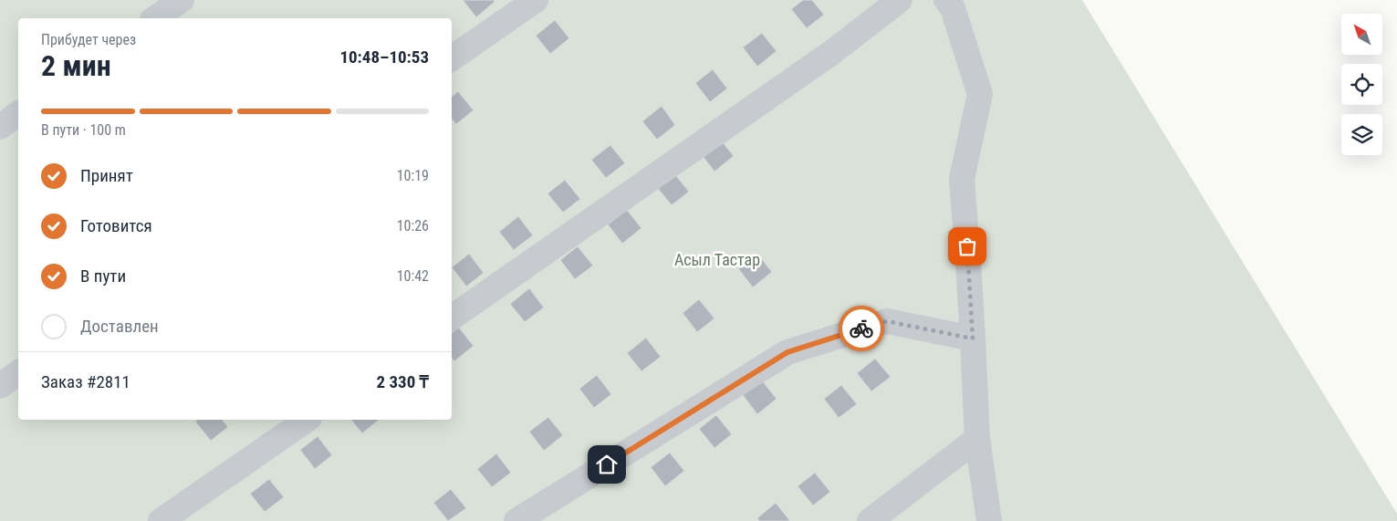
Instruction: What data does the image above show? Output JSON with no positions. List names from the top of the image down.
{
  "parks": ["Асыл Тастар"],
  "north": "top left",
  "page": {
    "heading": ["2 мин", "Прибудет через", "10:48–10:53"],
    "panel": ["Заказ #2811", "2 330 ₸"],
    "bar": "В пути · 100 m",
    "list": [
      ["Принят", "10:19"],
      ["Готовится", "10:26"],
      ["В пути", "10:42"],
      "Доставлен"
    ]
  }
}
